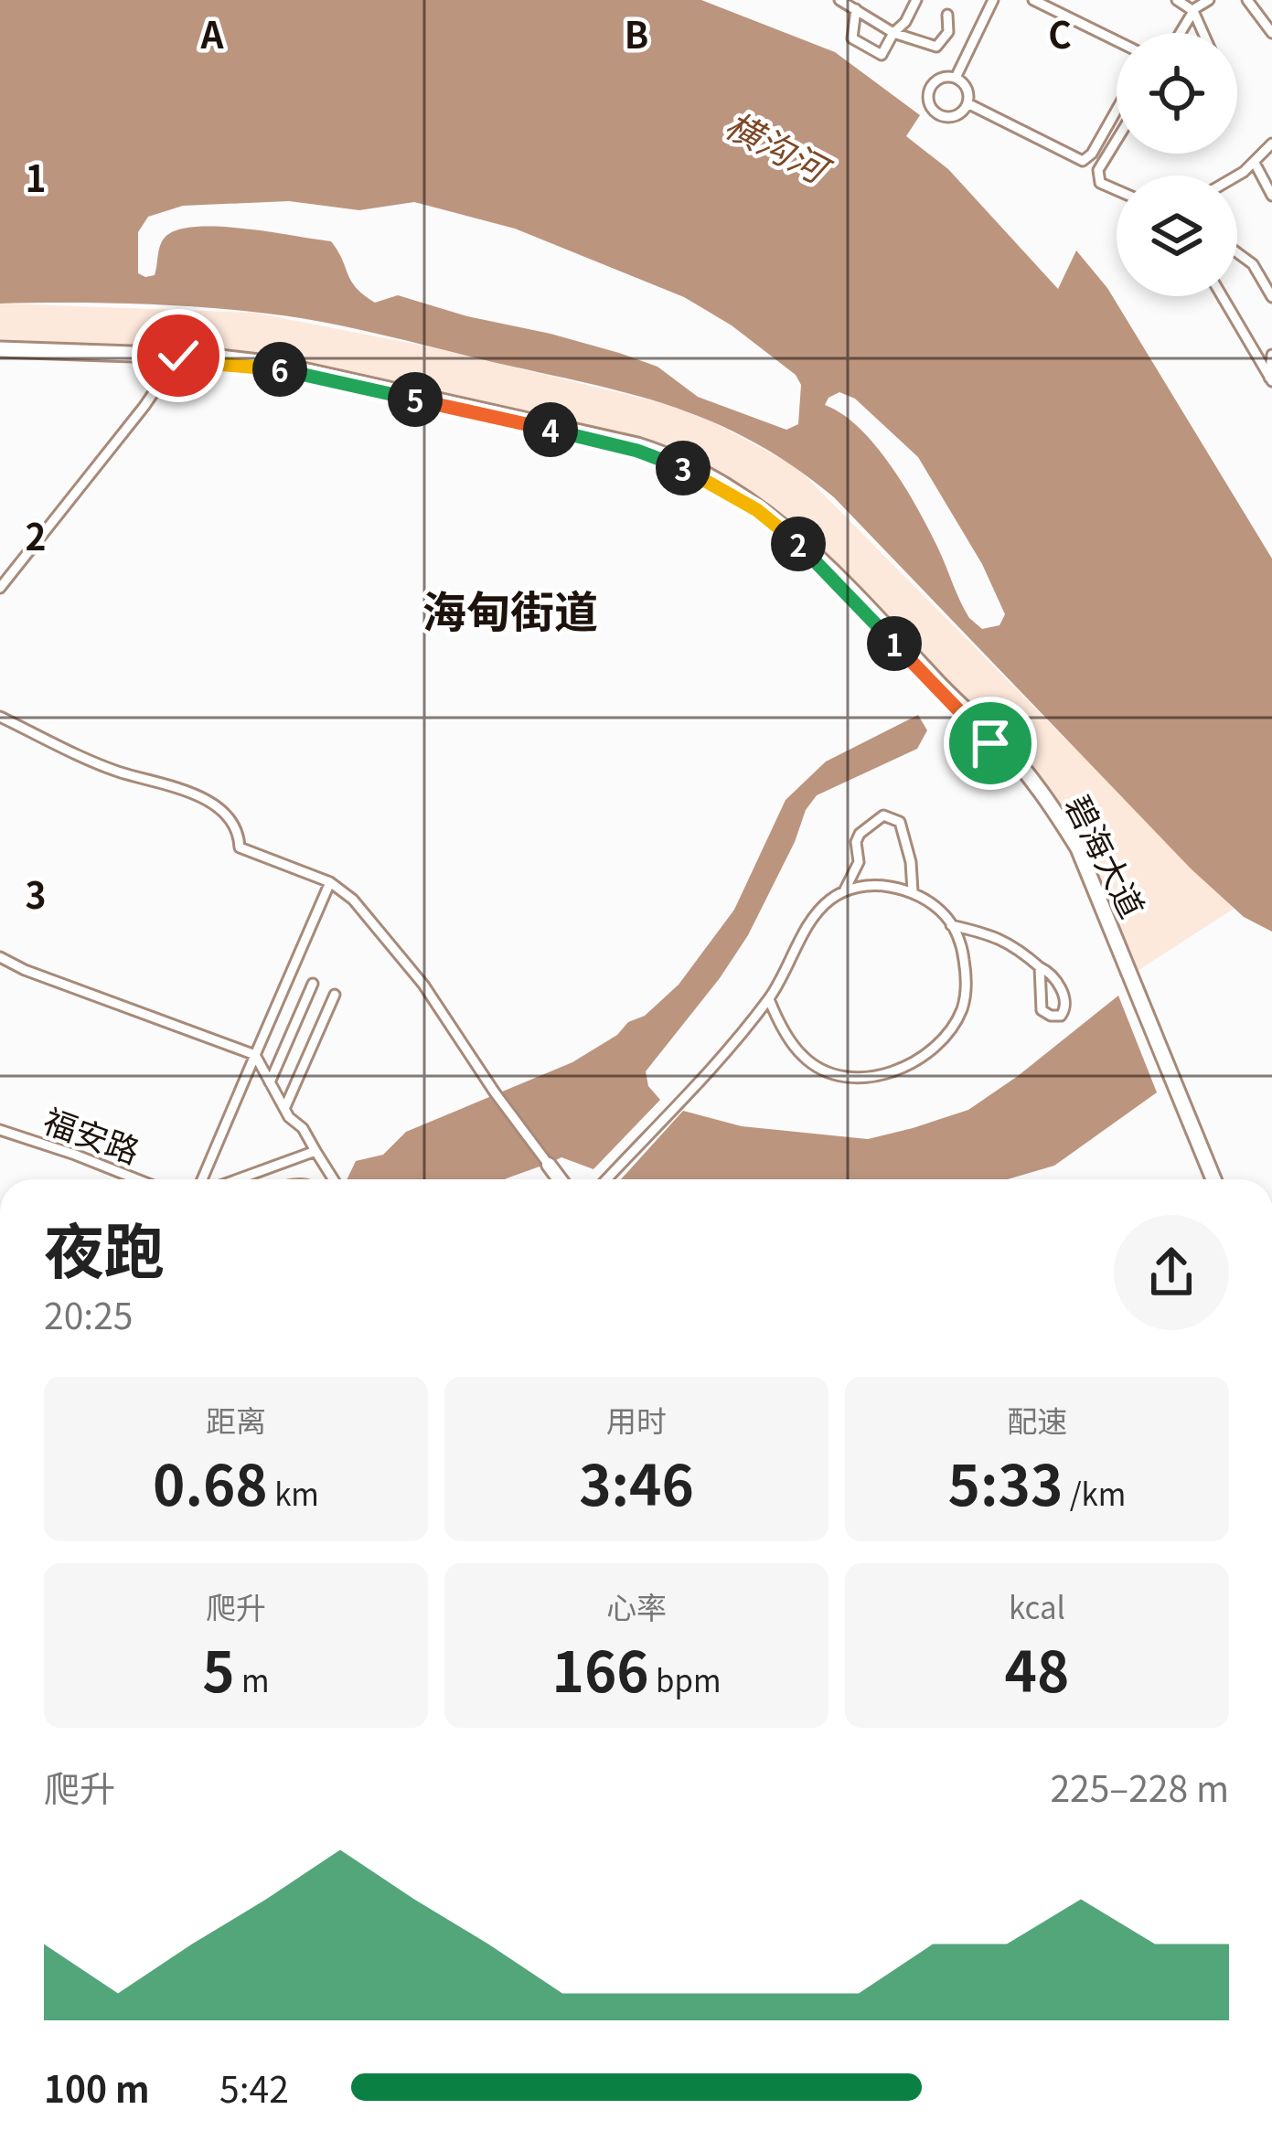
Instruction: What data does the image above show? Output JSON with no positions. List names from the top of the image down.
{
  "streets": {
    "main road": ["碧海大道"],
    "street": ["福安路"]
  },
  "districts": ["海甸街道"],
  "water": ["横沟河"],
  "page": {
    "pins": [
      "6",
      "5",
      "4",
      "3",
      "2",
      "1"
    ],
    "heading": ["夜跑", "20:25"],
    "stats": [
      ["距离", "0.68 km"],
      ["用时", "3:46"],
      ["配速", "5:33 /km"],
      ["爬升", "5 m"],
      ["心率", "166 bpm"],
      ["kcal", "48"]
    ],
    "chart": ["爬升", "225–228 m"],
    "list": [
      {
        "name": "100 m",
        "note": "5:42"
      }
    ]
  },
  "grid": {
    "columns": ["A", "B", "C"],
    "rows": ["1", "2", "3"]
  }
}
